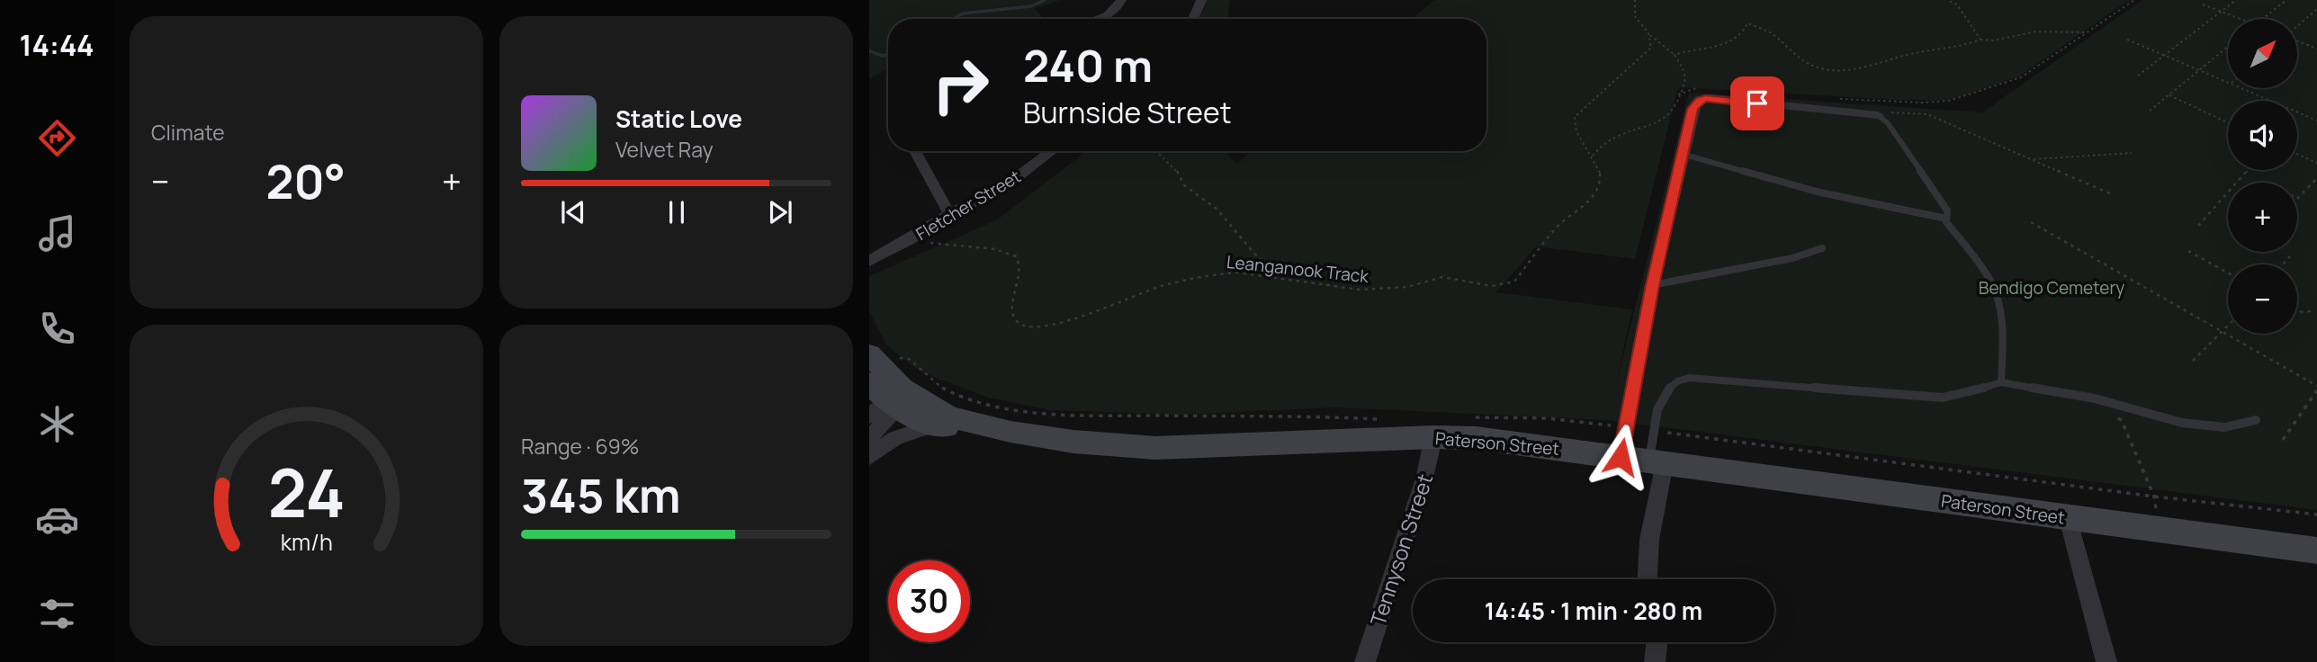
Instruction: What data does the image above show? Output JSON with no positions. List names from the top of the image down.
{
  "streets": {
    "street": ["Fletcher Street", "Paterson Street", "Tennyson Street"],
    "path": ["Leanganook Track"]
  },
  "crossings": [
    ["Fletcher Street", "Leanganook Track"],
    ["Paterson Street", "Tennyson Street"]
  ],
  "parks": ["Bendigo Cemetery"],
  "north": "top right",
  "page": {
    "tabs": "14:44",
    "tile": [
      "Climate",
      ["Range · 69%", "345 km"]
    ],
    "map_buttons": ["+", "−"],
    "turn": ["240 m", "Burnside Street"],
    "song": ["Static Love", "Velvet Ray"],
    "heat": ["−", "20°", "+"],
    "limit": "30",
    "trip": "14:45 · 1 min · 280 m",
    "gauge": ["24", "km/h"]
  }
}
